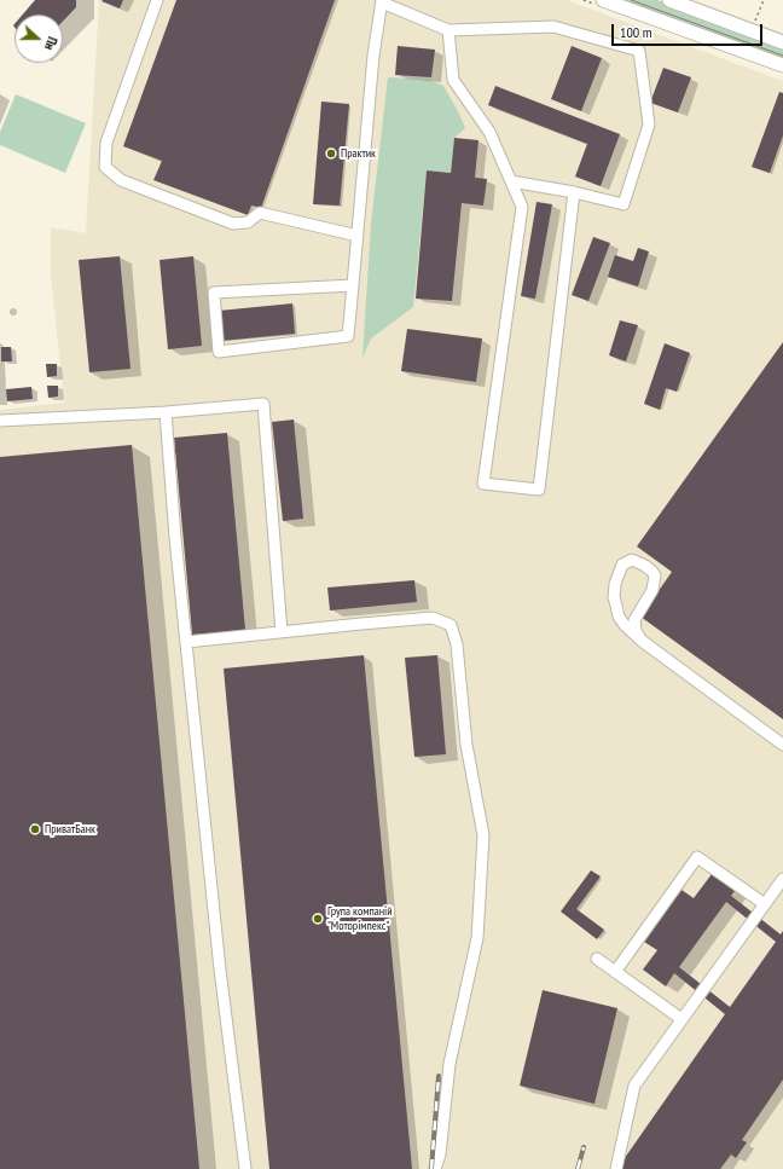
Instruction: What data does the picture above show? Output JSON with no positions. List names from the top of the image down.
{
  "places": ["Практик", "ПриватБанк", "Група компаній \"Моторімпекс\""],
  "scale_bar": "100 m",
  "north": "right"
}
